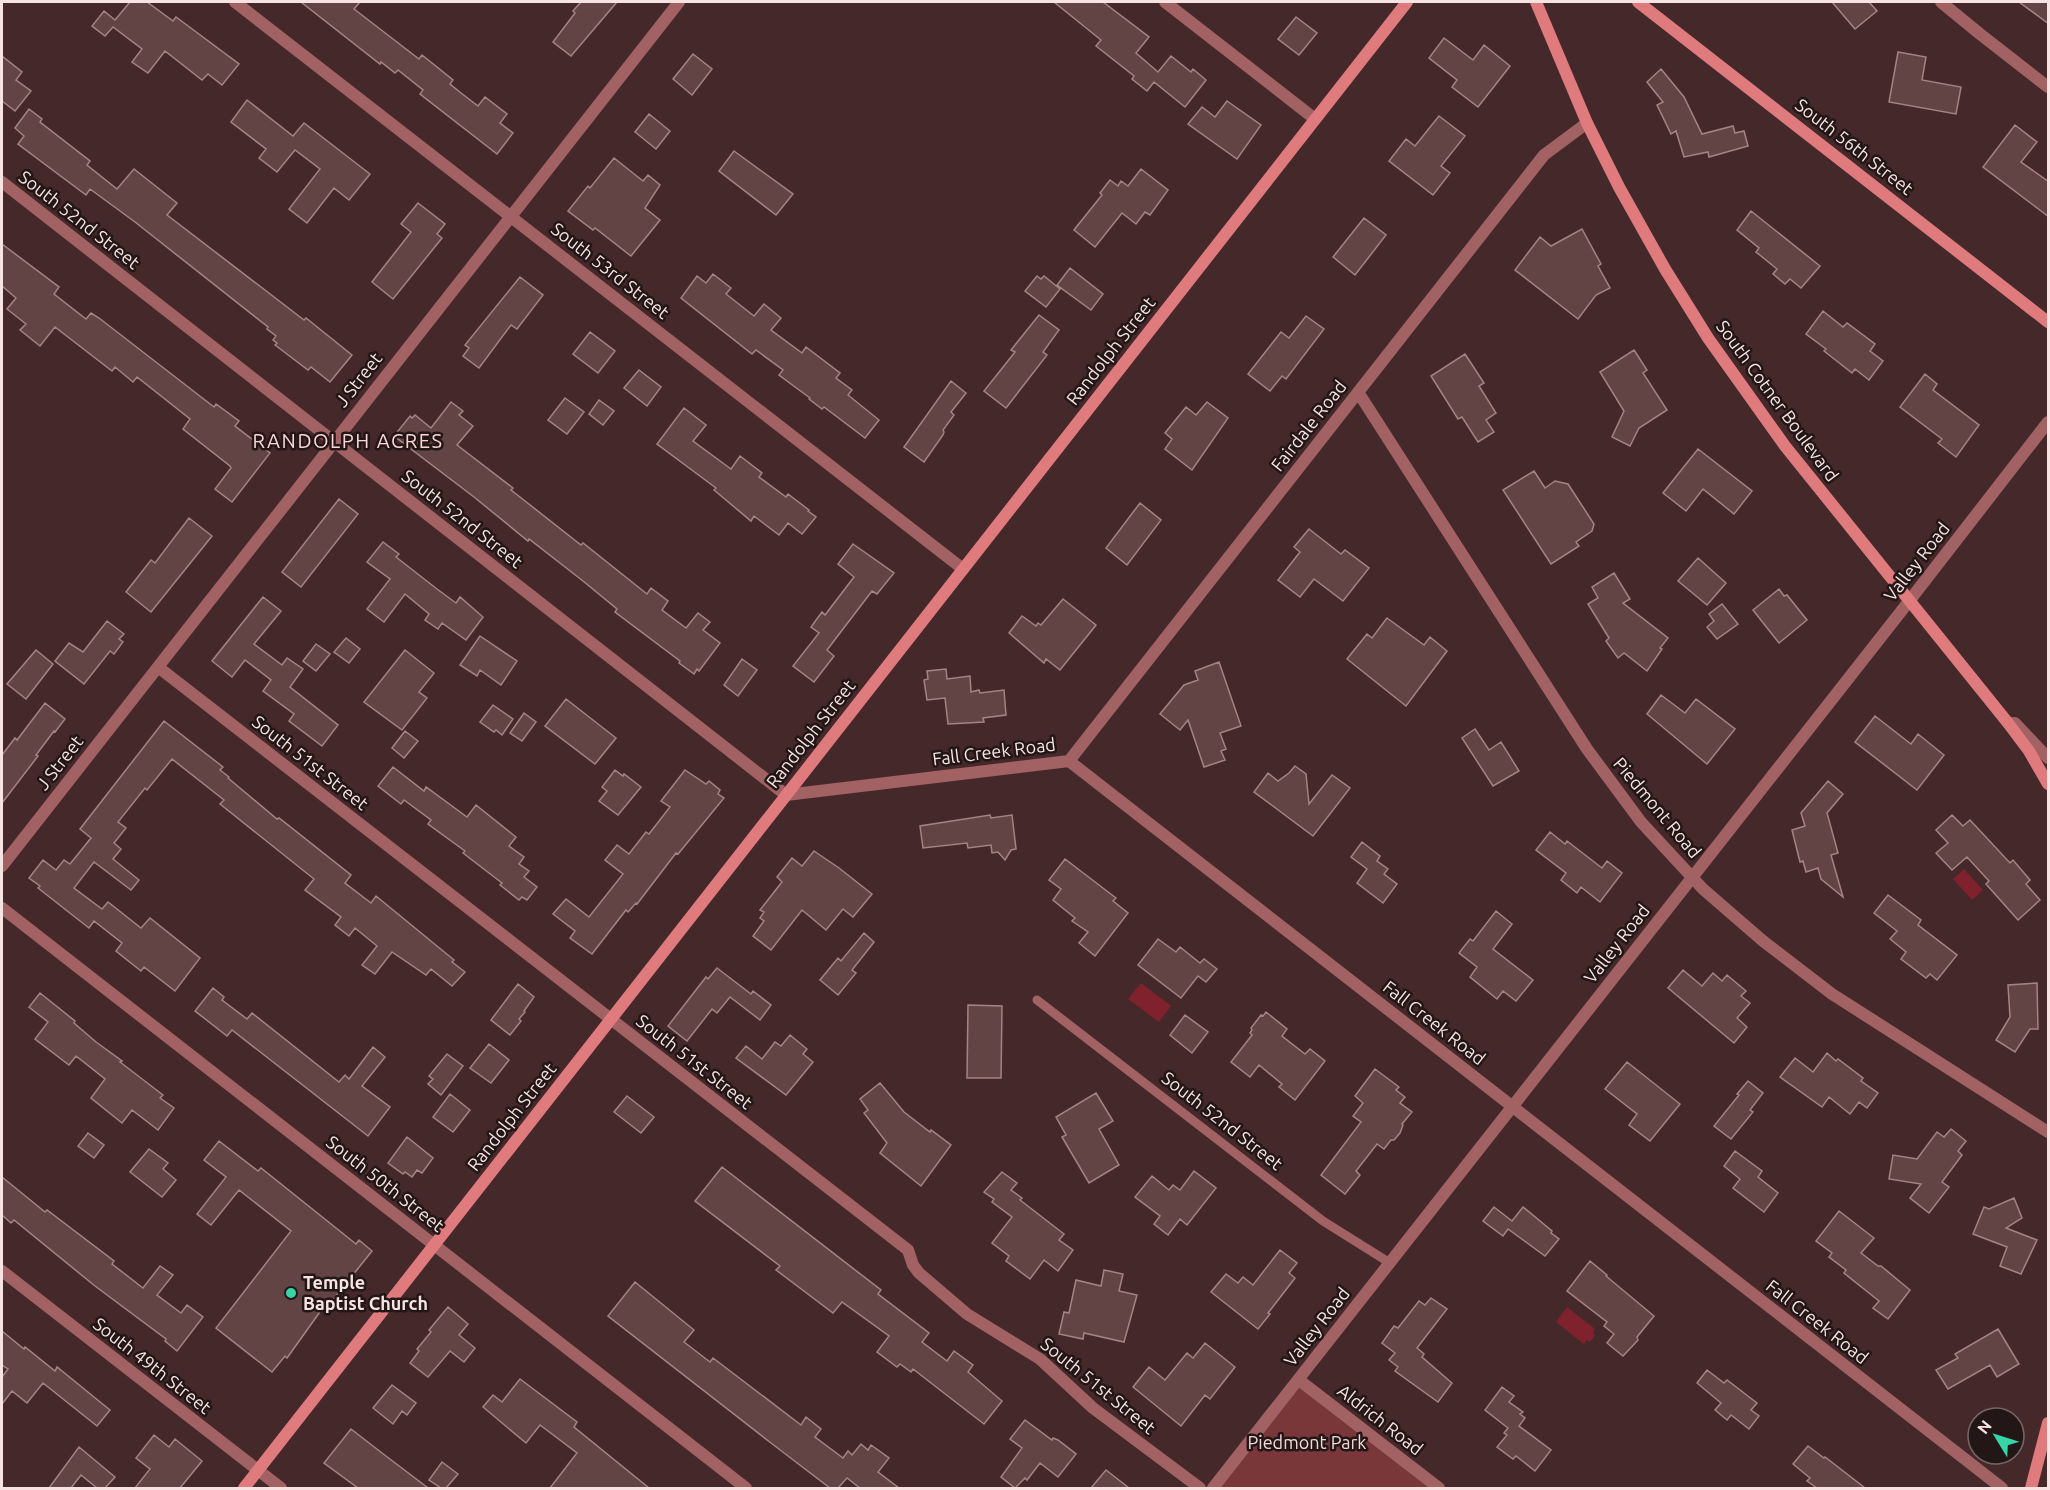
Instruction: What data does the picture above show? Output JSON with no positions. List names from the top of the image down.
{
  "streets": {
    "main road": ["South 56th Street", "Randolph Street", "South Cotner Boulevard"],
    "street": [
      "South 52nd Street",
      "South 53rd Street",
      "J Street",
      "Fairdale Road",
      "Valley Road",
      "Fall Creek Road",
      "South 51st Street",
      "Piedmont Road",
      "South 50th Street",
      "South 49th Street",
      "Aldrich Road"
    ]
  },
  "crossings": [
    ["South 52nd Street", "Randolph Street"],
    ["South 52nd Street", "J Street"],
    ["South 52nd Street", "Valley Road"],
    ["South 52nd Street", "Fall Creek Road"],
    ["South 53rd Street", "Randolph Street"],
    ["South 53rd Street", "J Street"],
    ["Randolph Street", "Fall Creek Road"],
    ["Randolph Street", "South 51st Street"],
    ["Randolph Street", "South 50th Street"],
    ["Randolph Street", "South 49th Street"],
    ["J Street", "South 51st Street"],
    ["South Cotner Boulevard", "Fairdale Road"],
    ["South Cotner Boulevard", "Valley Road"],
    ["Fairdale Road", "Fall Creek Road"],
    ["Fairdale Road", "Piedmont Road"],
    ["Valley Road", "Fall Creek Road"],
    ["Valley Road", "Piedmont Road"],
    ["Valley Road", "Aldrich Road"]
  ],
  "districts": ["RANDOLPH ACRES"],
  "parks": ["Piedmont Park"],
  "places": ["Temple Baptist Church"],
  "north": "top left"
}
